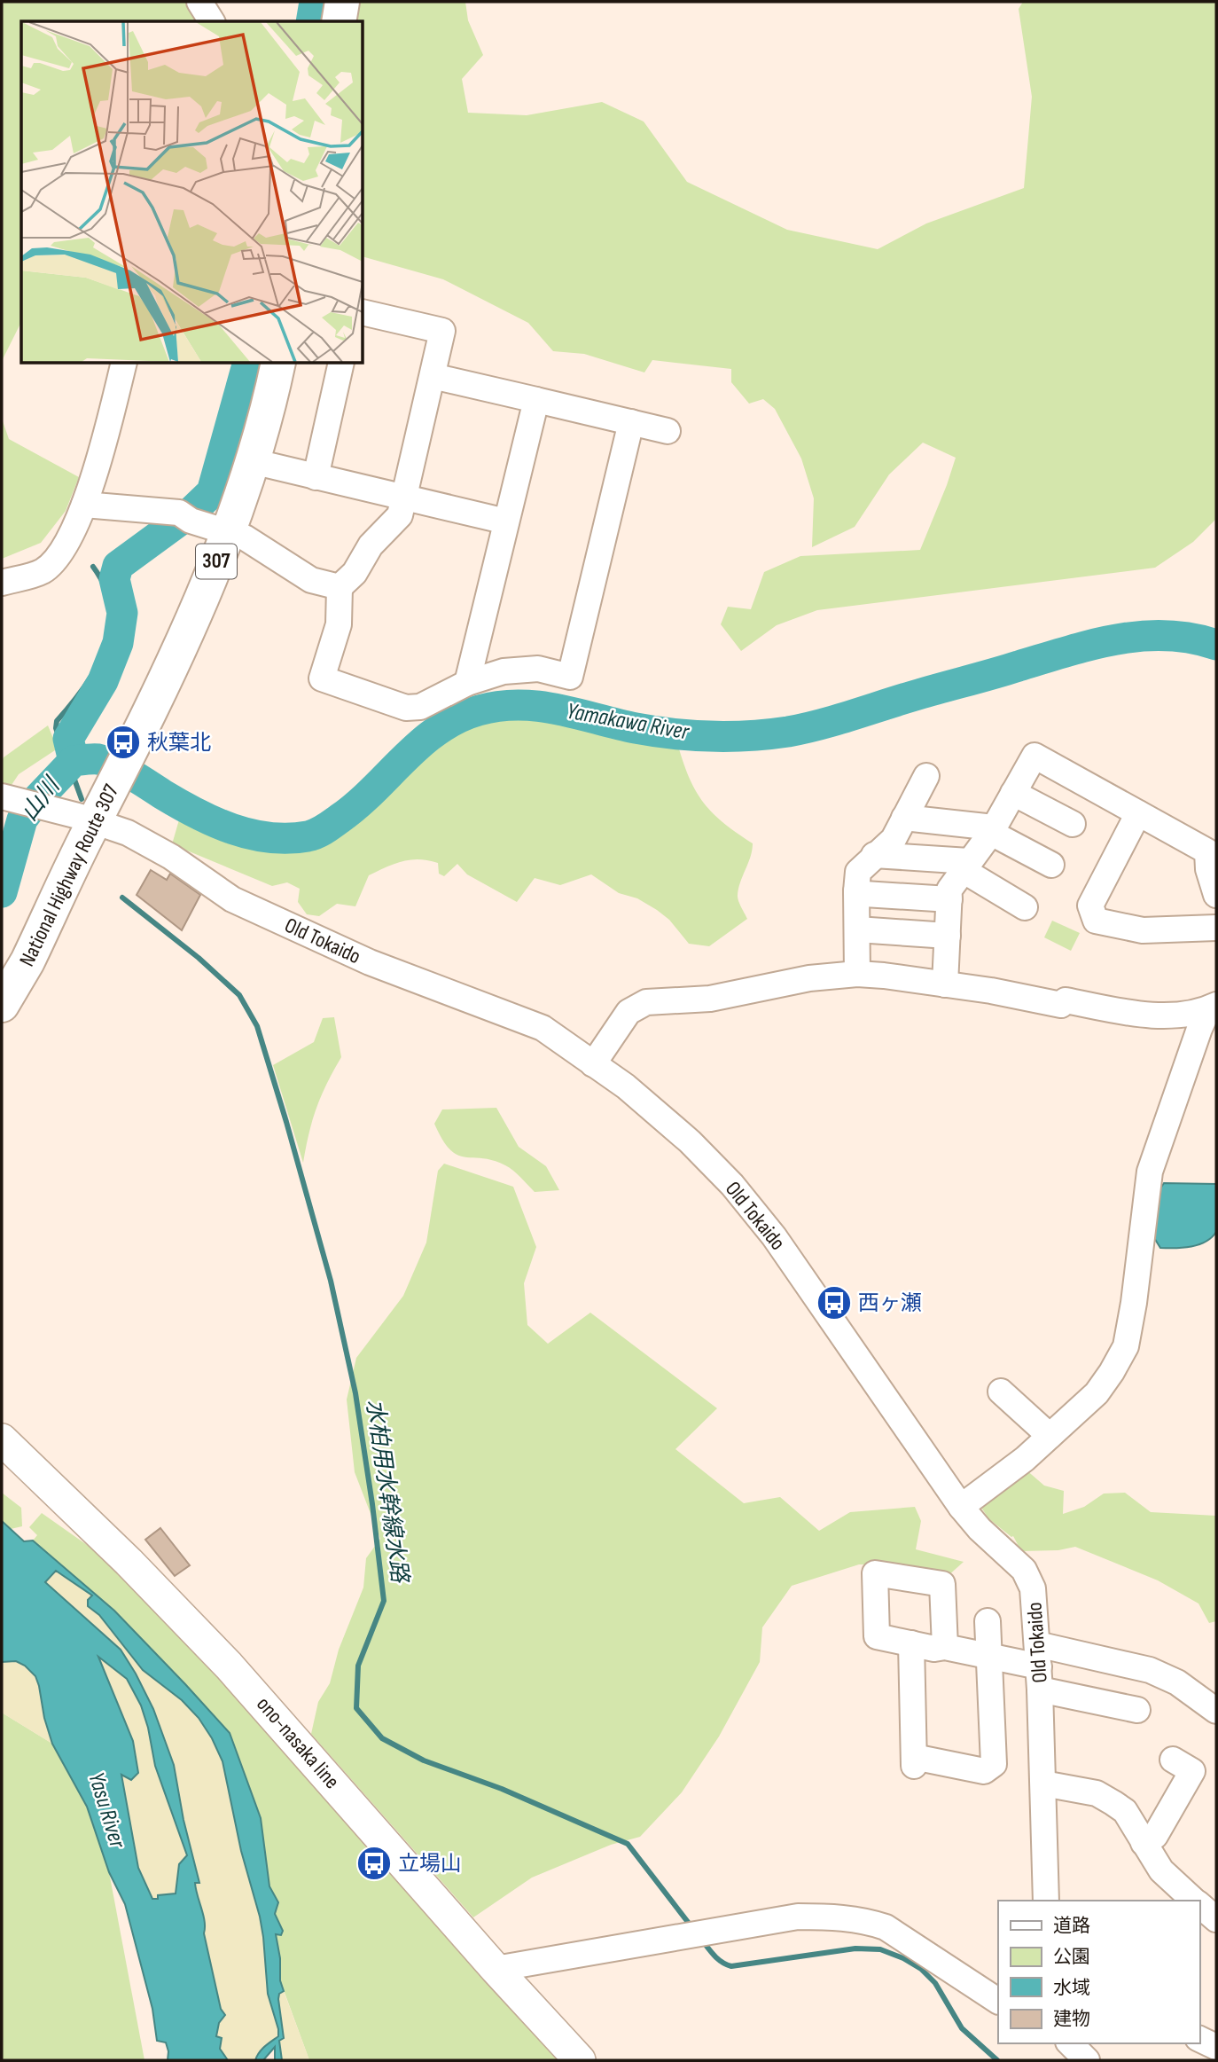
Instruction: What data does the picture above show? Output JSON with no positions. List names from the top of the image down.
{
  "streets": {
    "highway": ["307", "National Highway Route 307"],
    "main road": ["ono-nasaka line"],
    "street": ["Old Tokaido"]
  },
  "crossings": [
    ["National Highway Route 307", "Old Tokaido"]
  ],
  "water": [
    "Yamakawa River",
    "山川",
    "水柏用水幹線水路",
    "Yasu River"
  ],
  "places": {
    "bus stop": ["秋葉北", "西ヶ瀬", "立場山"]
  },
  "legend": [
    "道路",
    "公園",
    "水域",
    "建物"
  ]
}
